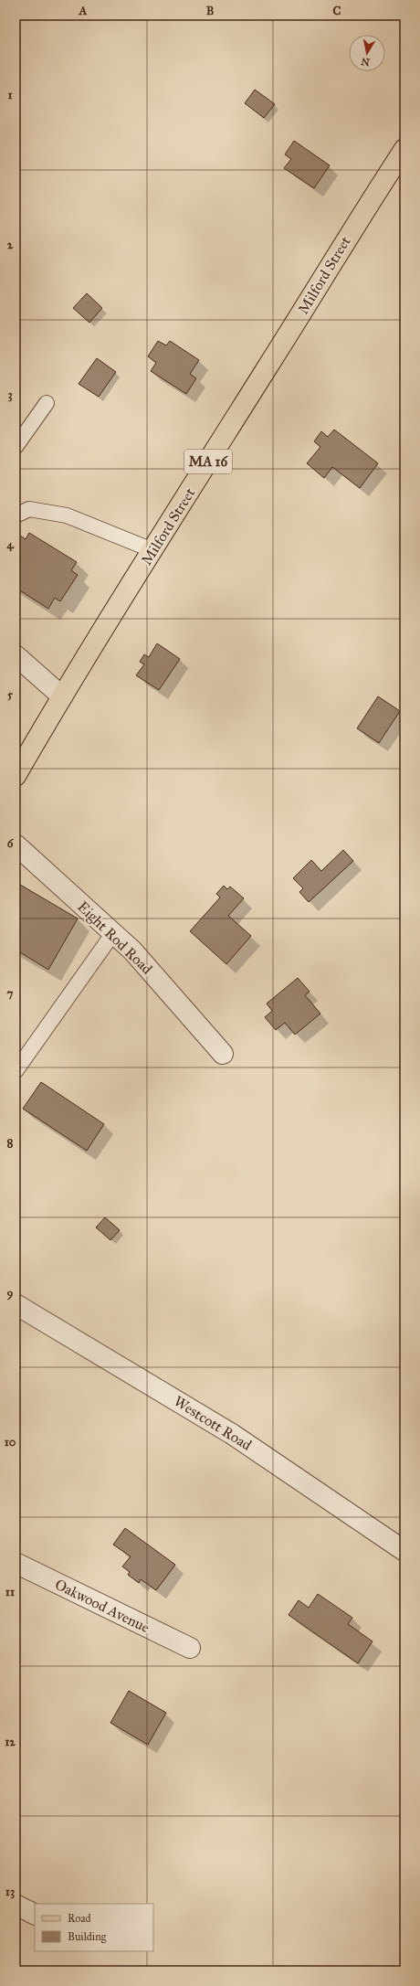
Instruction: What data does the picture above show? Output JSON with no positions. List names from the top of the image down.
{
  "streets": {
    "main road": ["Milford Street", "MA 16"],
    "street": ["Eight Rod Road", "Westcott Road", "Oakwood Avenue"]
  },
  "legend": ["Road", "Building"],
  "north": "bottom",
  "grid": {
    "columns": ["A", "B", "C"],
    "rows": [
      "1",
      "2",
      "3",
      "4",
      "5",
      "6",
      "7",
      "8",
      "9",
      "10",
      "11",
      "12",
      "13"
    ]
  }
}
